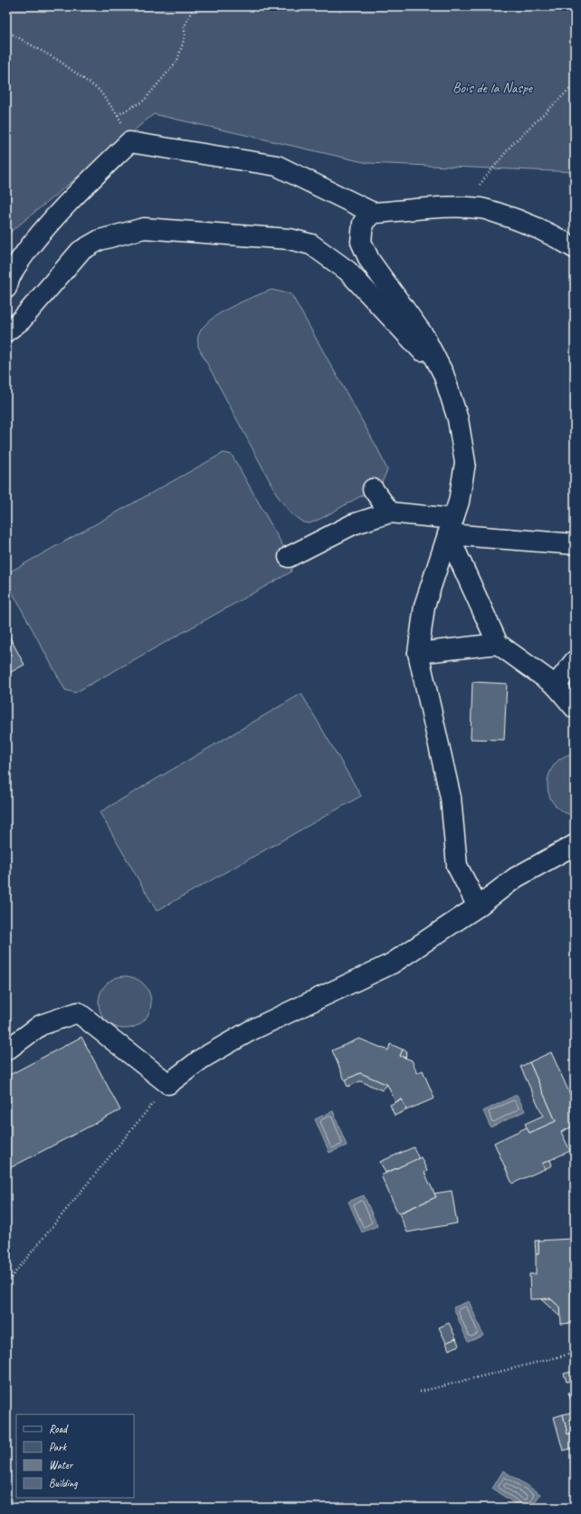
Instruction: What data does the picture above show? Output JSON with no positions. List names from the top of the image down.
{
  "parks": ["Bois de la Naspe"],
  "legend": [
    "Road",
    "Park",
    "Water",
    "Building"
  ]
}
